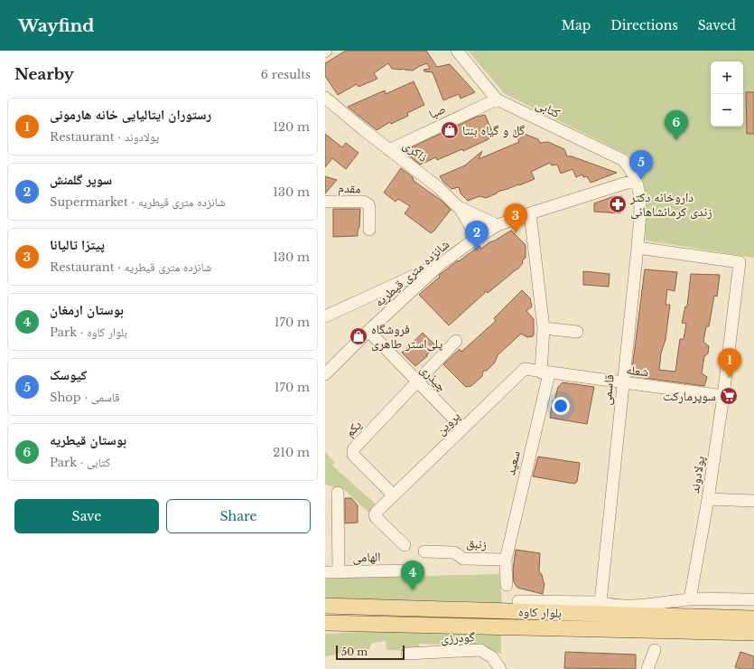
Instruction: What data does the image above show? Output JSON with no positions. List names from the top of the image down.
{
  "streets": {
    "main road": ["بلوار کاوه"],
    "street": [
      "کتابی",
      "صبا",
      "ذاکری",
      "مقدم",
      "شانزده متری قیطریه",
      "شعله",
      "چیذری",
      "قاسمی",
      "پروین",
      "یکم",
      "سعید",
      "پولادوند",
      "زنبق",
      "الهامی",
      "گودرزی"
    ]
  },
  "crossings": [
    ["کتابی", "صبا"],
    ["کتابی", "شانزده متری قیطریه"],
    ["کتابی", "قاسمی"],
    ["صبا", "ذاکری"],
    ["ذاکری", "شانزده متری قیطریه"],
    ["شانزده متری قیطریه", "چیذری"],
    ["شانزده متری قیطریه", "قاسمی"],
    ["شانزده متری قیطریه", "سعید"],
    ["شعله", "قاسمی"],
    ["شعله", "پروین"],
    ["شعله", "سعید"],
    ["شعله", "پولادوند"],
    ["چیذری", "پروین"],
    ["چیذری", "یکم"],
    ["قاسمی", "پولادوند"],
    ["پروین", "یکم"],
    ["پروین", "سعید"],
    ["سعید", "زنبق"]
  ],
  "places": {
    "shop": ["گل و گیاه بنتا", "فروشگاه پلی‌استر طاهری"],
    "pharmacy": ["داروخانه دکتر زندی کرمانشاهانی"],
    "supermarket": ["سوپرمارکت"]
  },
  "scale_bar": "50 m",
  "page": {
    "header": "Wayfind",
    "nav": ["Map", "Directions", "Saved"],
    "heading": ["Nearby", "6 results"],
    "map_buttons": ["+", "−"],
    "list": [
      {
        "mark": "1",
        "name": "رستوران ایتالیایی خانه هارمونی",
        "note": "Restaurant · پولادوند",
        "value": "120 m"
      },
      {
        "mark": "2",
        "name": "سوپر گلمنش",
        "note": "Supermarket · شانزده متری قیطریه",
        "value": "130 m"
      },
      {
        "mark": "3",
        "name": "پیتزا تالیانا",
        "note": "Restaurant · شانزده متری قیطریه",
        "value": "130 m"
      },
      {
        "mark": "4",
        "name": "بوستان ارمغان",
        "note": "Park · بلوار کاوه",
        "value": "170 m"
      },
      {
        "mark": "5",
        "name": "کیوسک",
        "note": "Shop · قاسمی",
        "value": "170 m"
      },
      {
        "mark": "6",
        "name": "بوستان قیطریه",
        "note": "Park · کتابی",
        "value": "210 m"
      }
    ],
    "pins": [
      "6",
      "5",
      "3",
      "2",
      "1",
      "4"
    ],
    "buttons": ["Save", "Share"],
    "scale": "50 m"
  }
}
